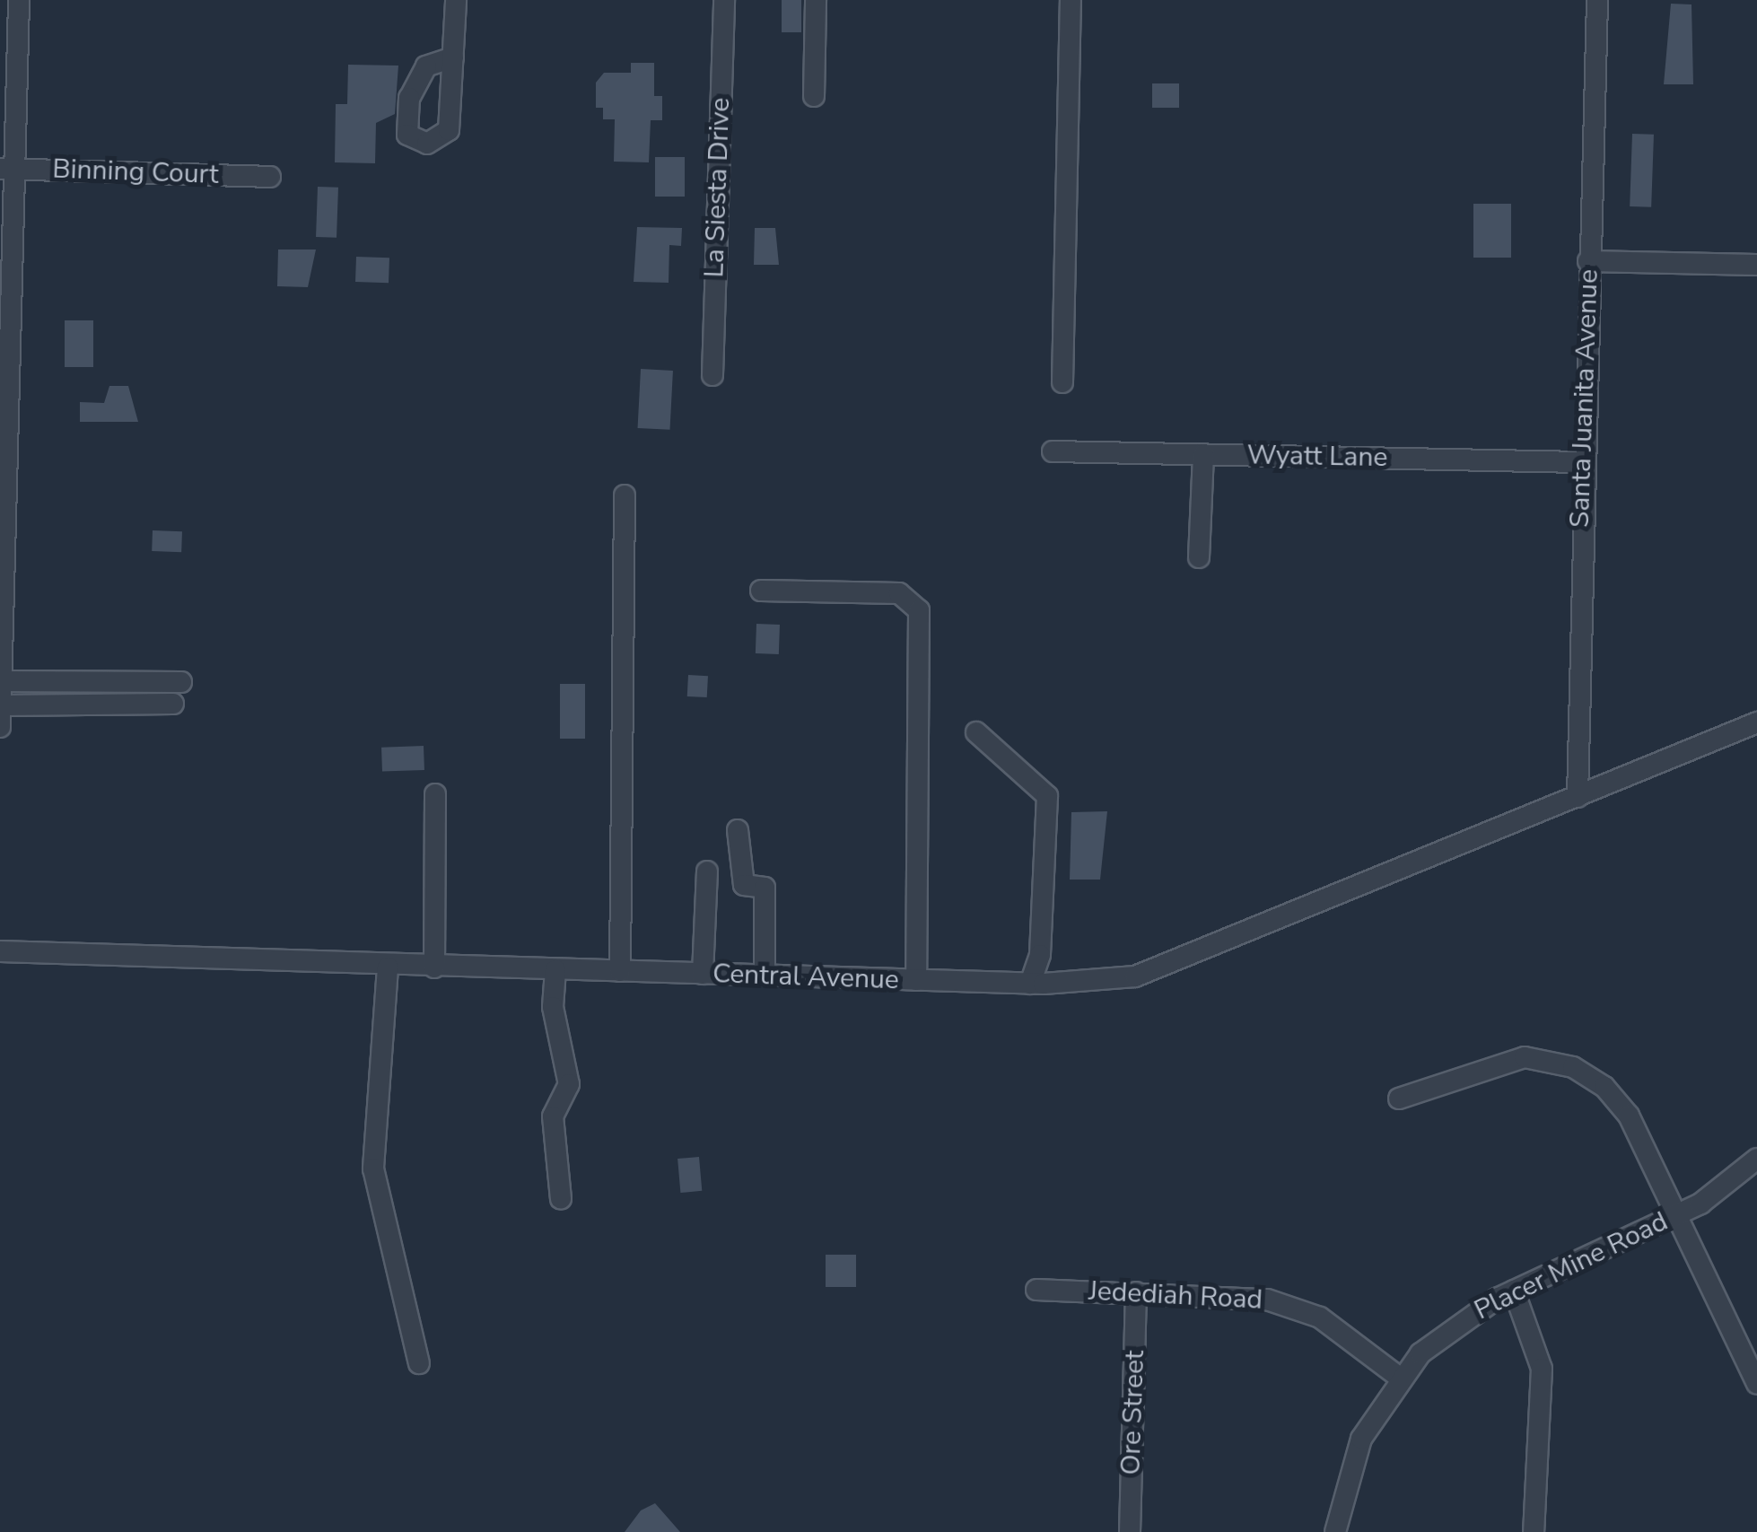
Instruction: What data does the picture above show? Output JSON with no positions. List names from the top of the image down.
{
  "streets": {
    "street": [
      "Binning Court",
      "La Siesta Drive",
      "Santa Juanita Avenue",
      "Wyatt Lane",
      "Central Avenue",
      "Placer Mine Road",
      "Jedediah Road",
      "Ore Street"
    ]
  },
  "crossings": [
    ["Santa Juanita Avenue", "Wyatt Lane"],
    ["Santa Juanita Avenue", "Central Avenue"],
    ["Placer Mine Road", "Jedediah Road"],
    ["Jedediah Road", "Ore Street"]
  ]
}
